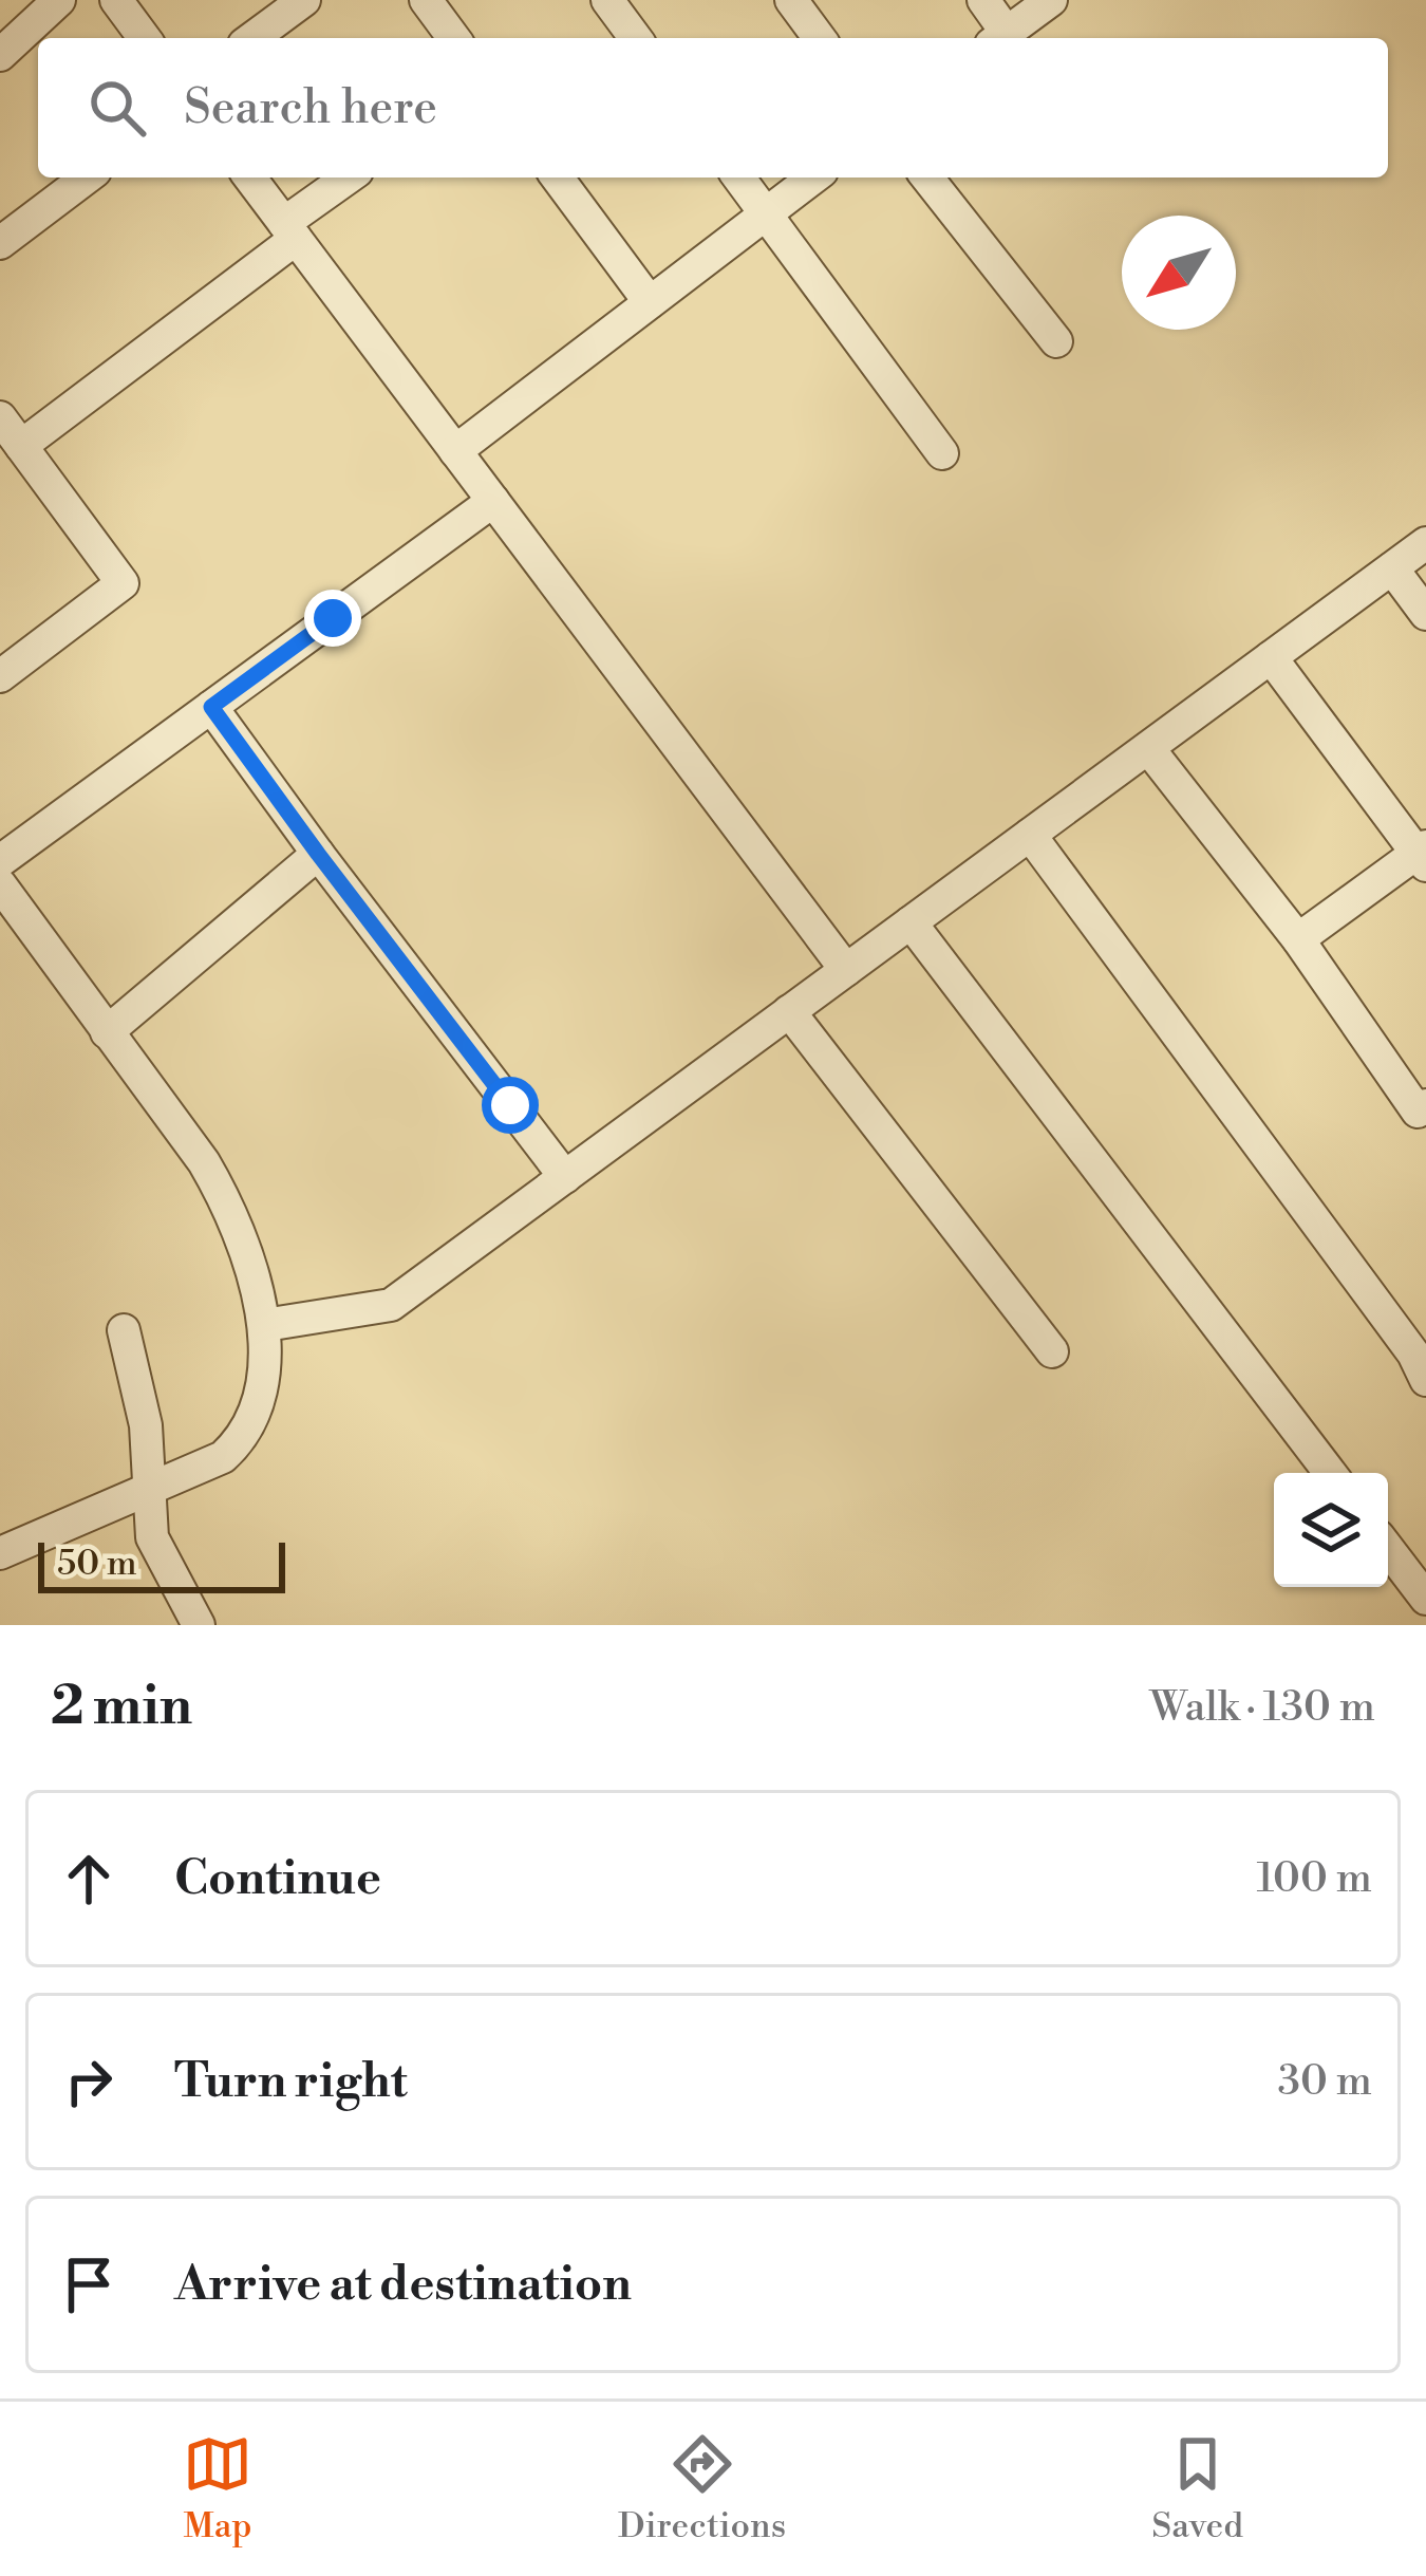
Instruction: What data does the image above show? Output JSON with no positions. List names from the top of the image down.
{
  "scale_bar": "50 m",
  "north": "bottom left",
  "page": {
    "search": "Search here",
    "scale": "50 m",
    "heading": ["2 min", "Walk · 130 m"],
    "list": [
      ["Continue", "100 m"],
      ["Turn right", "30 m"],
      "Arrive at destination"
    ],
    "nav": ["Map", "Directions", "Saved"]
  }
}
